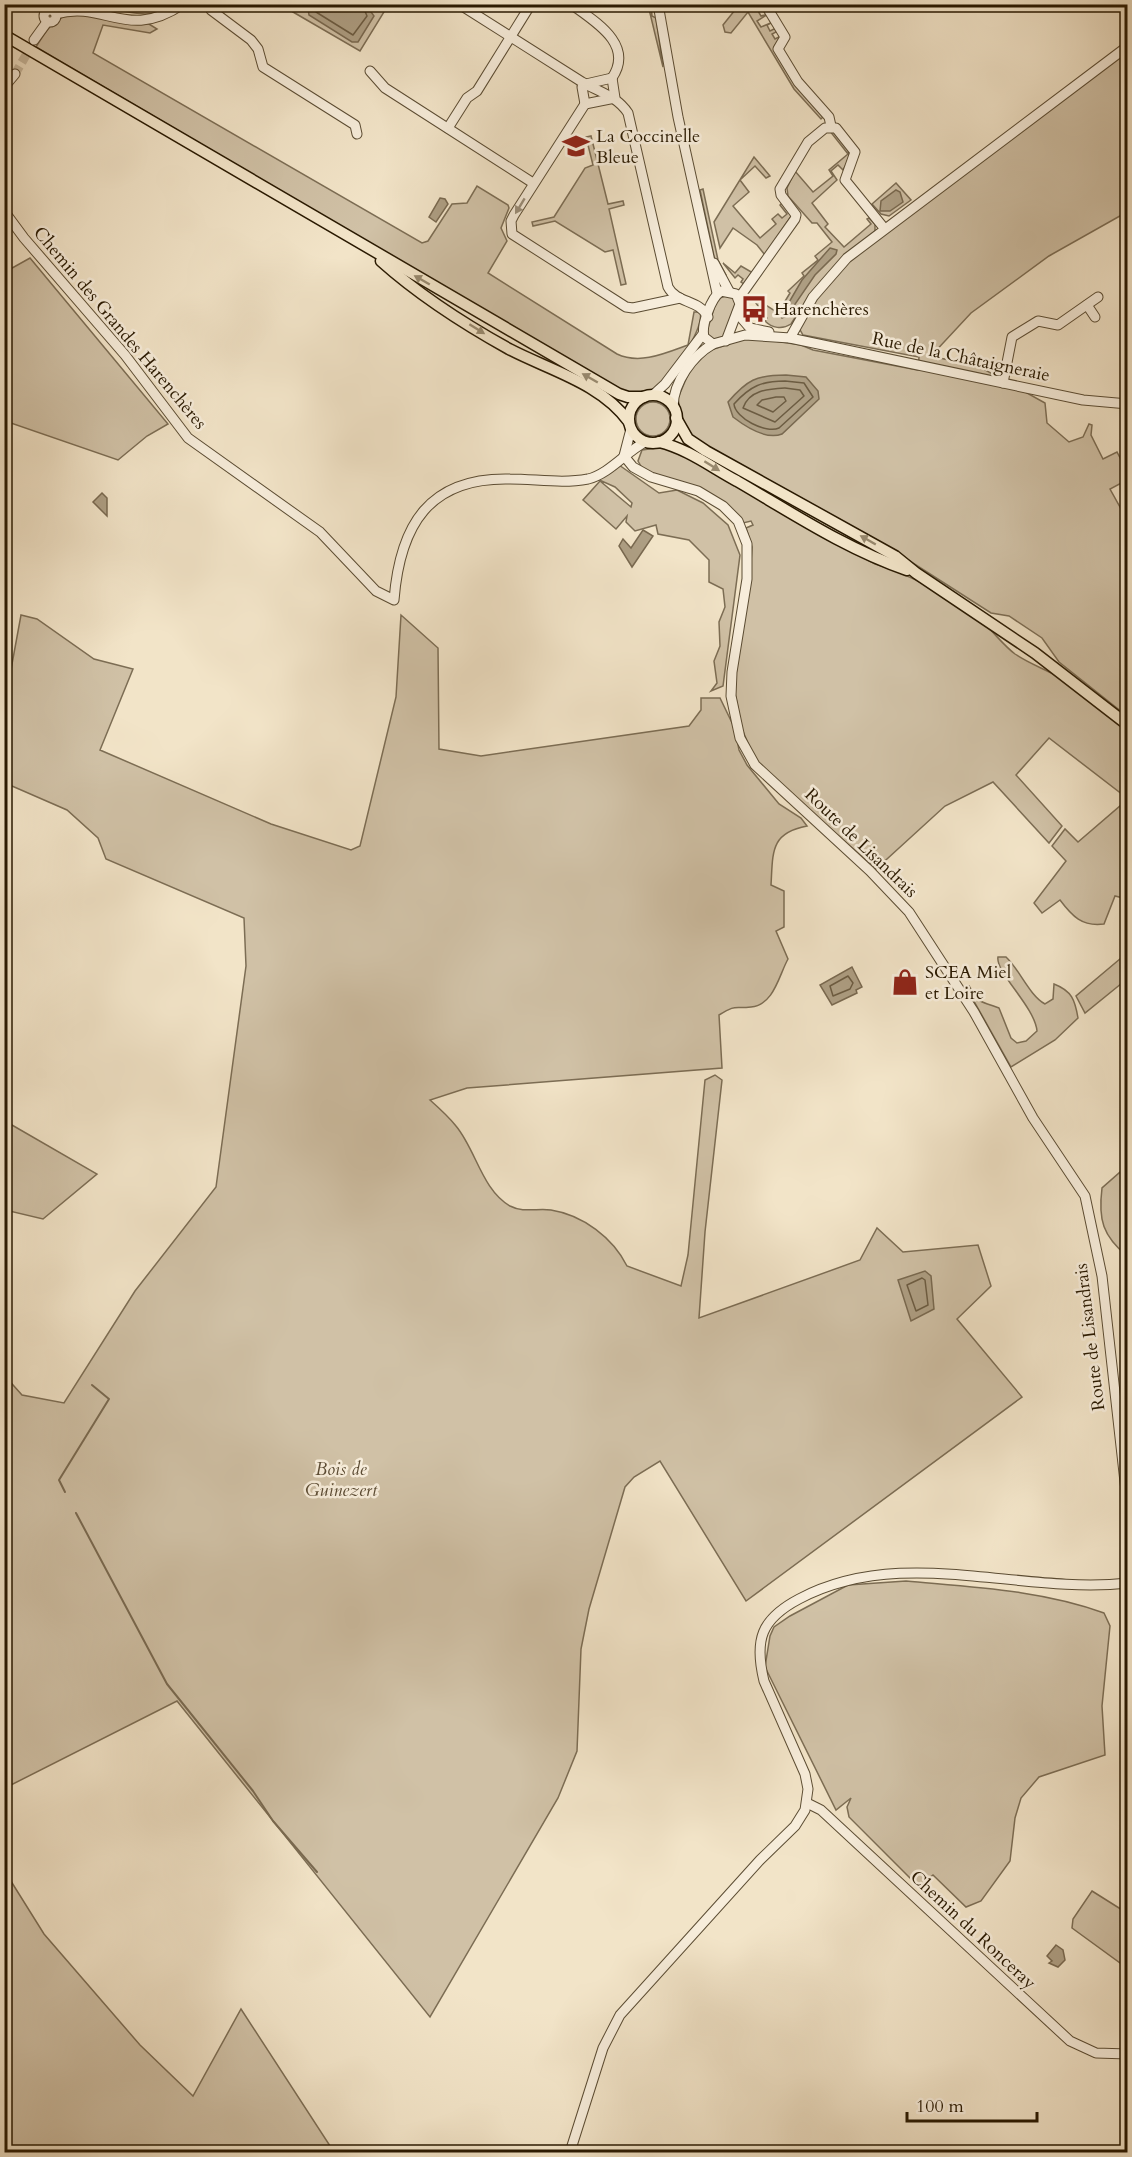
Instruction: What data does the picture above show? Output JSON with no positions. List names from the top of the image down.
{
  "streets": {
    "street": [
      "Chemin des Grandes Harenchères",
      "Rue de la Châtaigneraie",
      "Route de Lisandrais",
      "Chemin du Ronceray"
    ]
  },
  "crossings": [
    ["Chemin des Grandes Harenchères", "Route de Lisandrais"]
  ],
  "parks": ["Bois de Guinezert"],
  "places": {
    "school or university": ["La Coccinelle Bleue"],
    "bus stop": ["Harenchères"],
    "shop": ["SCEA Miel et Loire"]
  },
  "scale_bar": "100 m"
}
